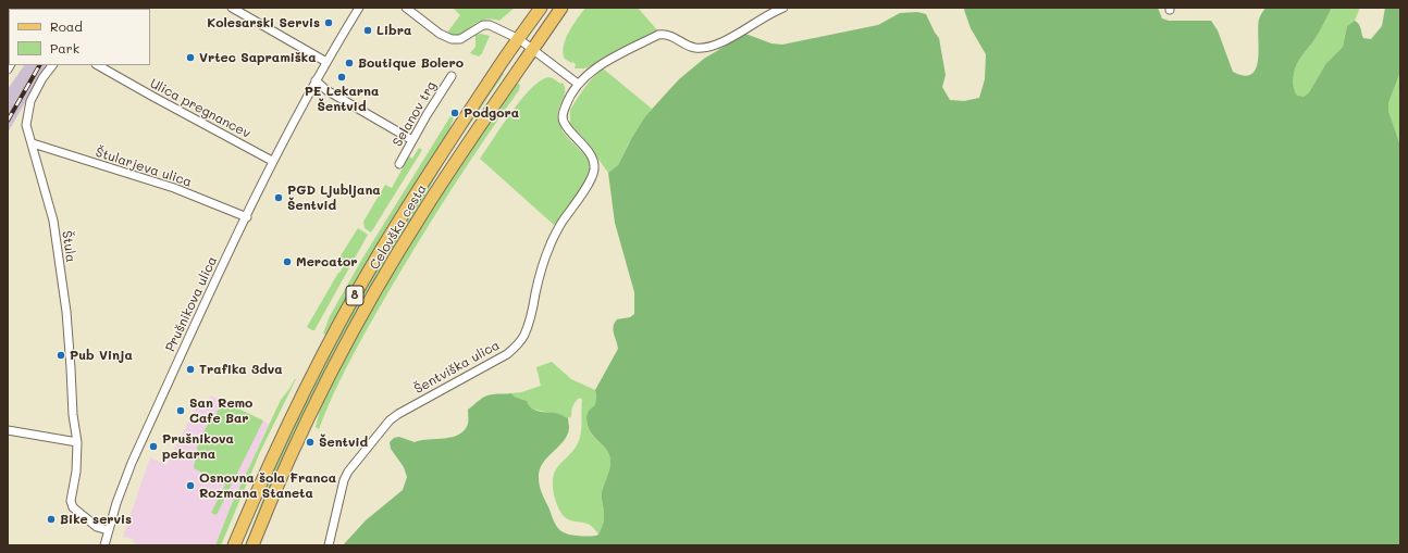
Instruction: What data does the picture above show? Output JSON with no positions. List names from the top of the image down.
{
  "streets": {
    "main road": ["Celovška cesta", "8"],
    "street": [
      "Ulica pregnancev",
      "Selanov trg",
      "Štularjeva ulica",
      "Štula",
      "Prušnikova ulica",
      "Šentviška ulica"
    ]
  },
  "crossings": [
    ["Ulica pregnancev", "Prušnikova ulica"],
    ["Štularjeva ulica", "Štula"],
    ["Štularjeva ulica", "Prušnikova ulica"],
    ["Štula", "Prušnikova ulica"]
  ],
  "places": [
    "Kolesarski Servis",
    "Libra",
    "Vrtec Sapramiška",
    "Boutique Bolero",
    "PE Lekarna Šentvid",
    "Podgora",
    "PGD Ljubljana Šentvid",
    "Mercator",
    "Pub Vinja",
    "Trafika 3dva",
    "San Remo Cafe Bar",
    "Šentvid",
    "Prušnikova pekarna",
    "Osnovna šola Franca Rozmana Staneta",
    "Bike servis"
  ],
  "legend": ["Road", "Park"]
}
